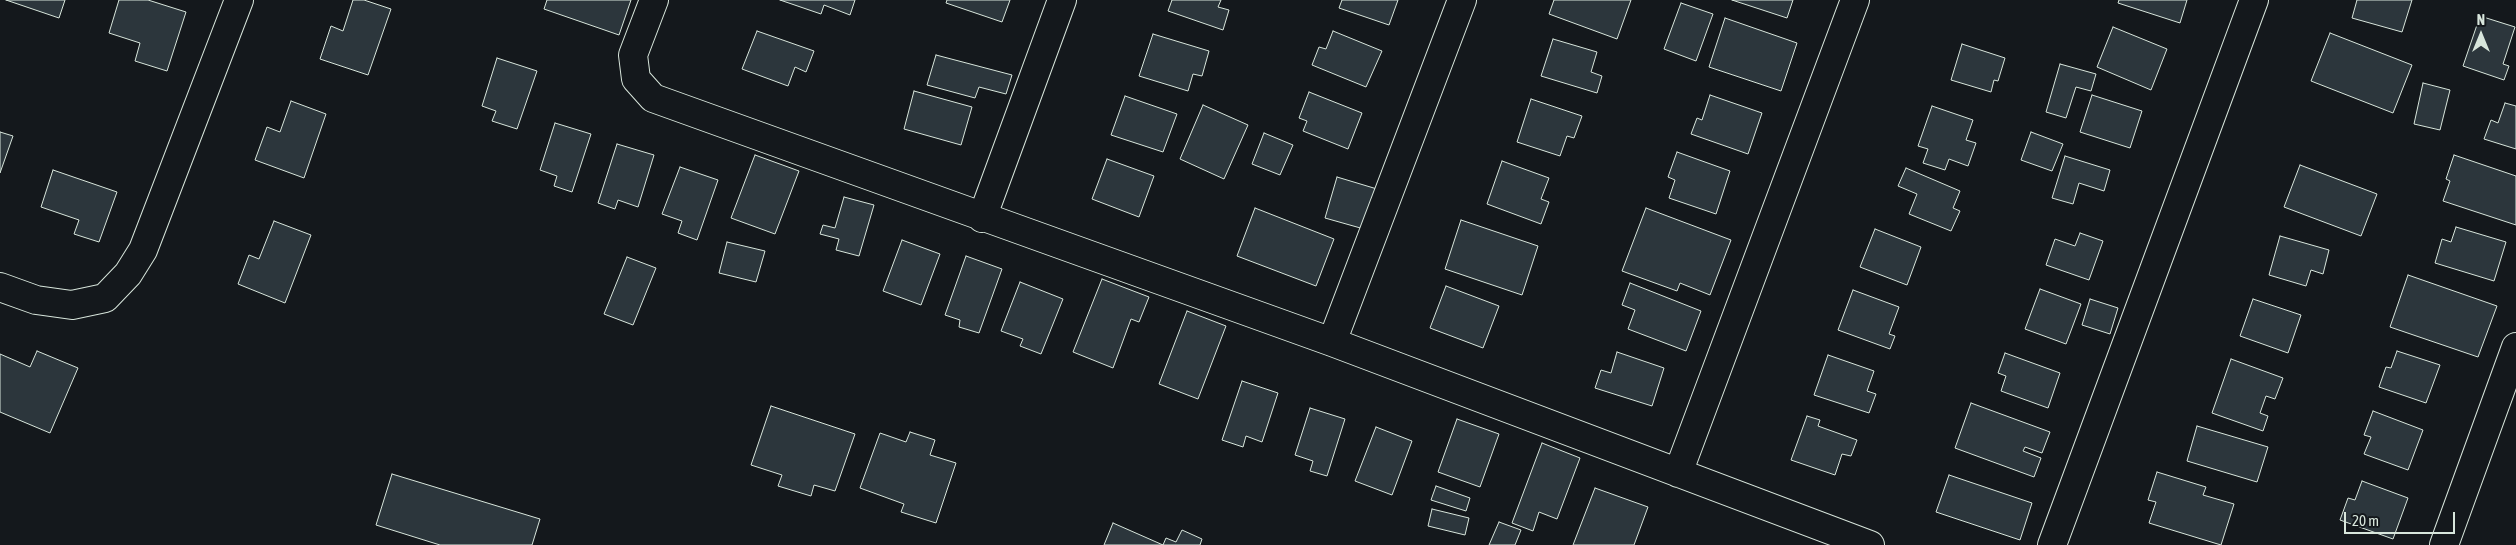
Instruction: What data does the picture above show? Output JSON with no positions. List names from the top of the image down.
{
  "scale_bar": "20 m",
  "north": "top"
}
